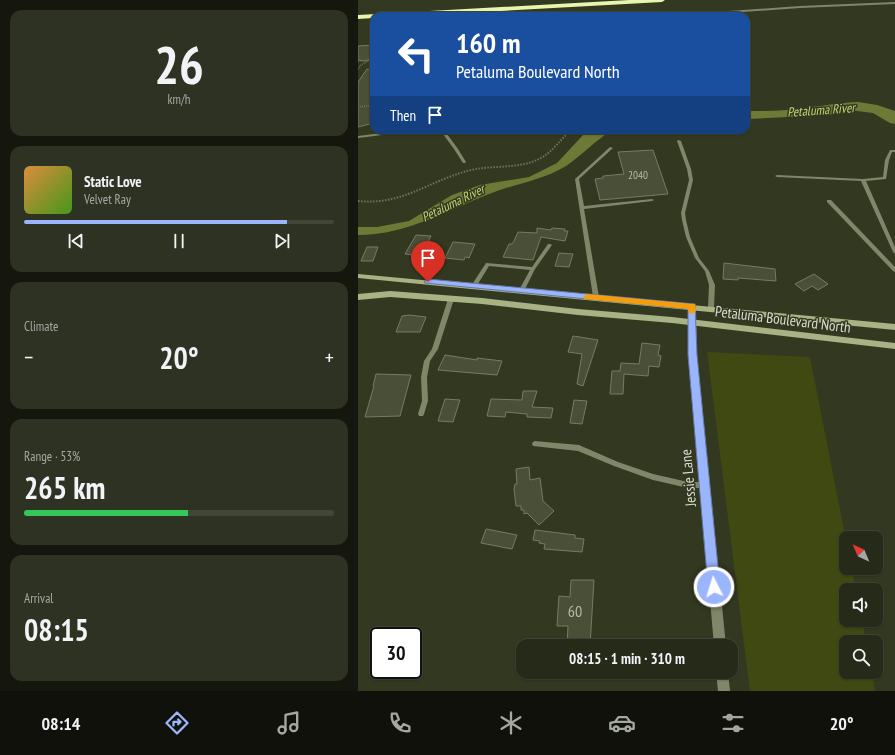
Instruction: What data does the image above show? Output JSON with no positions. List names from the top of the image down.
{
  "streets": {
    "main road": ["Petaluma Boulevard North"],
    "street": ["Jessie Lane"]
  },
  "crossings": [
    ["Petaluma Boulevard North", "Jessie Lane"]
  ],
  "water": ["Petaluma River"],
  "house_numbers": ["2040", "60"],
  "north": "top left",
  "page": {
    "tile": [
      ["26", "km/h"],
      "Climate",
      ["Range · 53%", "265 km"],
      ["Arrival", "08:15"]
    ],
    "turn": ["160 m", "Petaluma Boulevard North"],
    "then": "Then",
    "song": ["Static Love", "Velvet Ray"],
    "heat": ["−", "20°", "+"],
    "limit": "30",
    "trip": "08:15 · 1 min · 310 m",
    "tabs": ["08:14", "20°"]
  }
}
